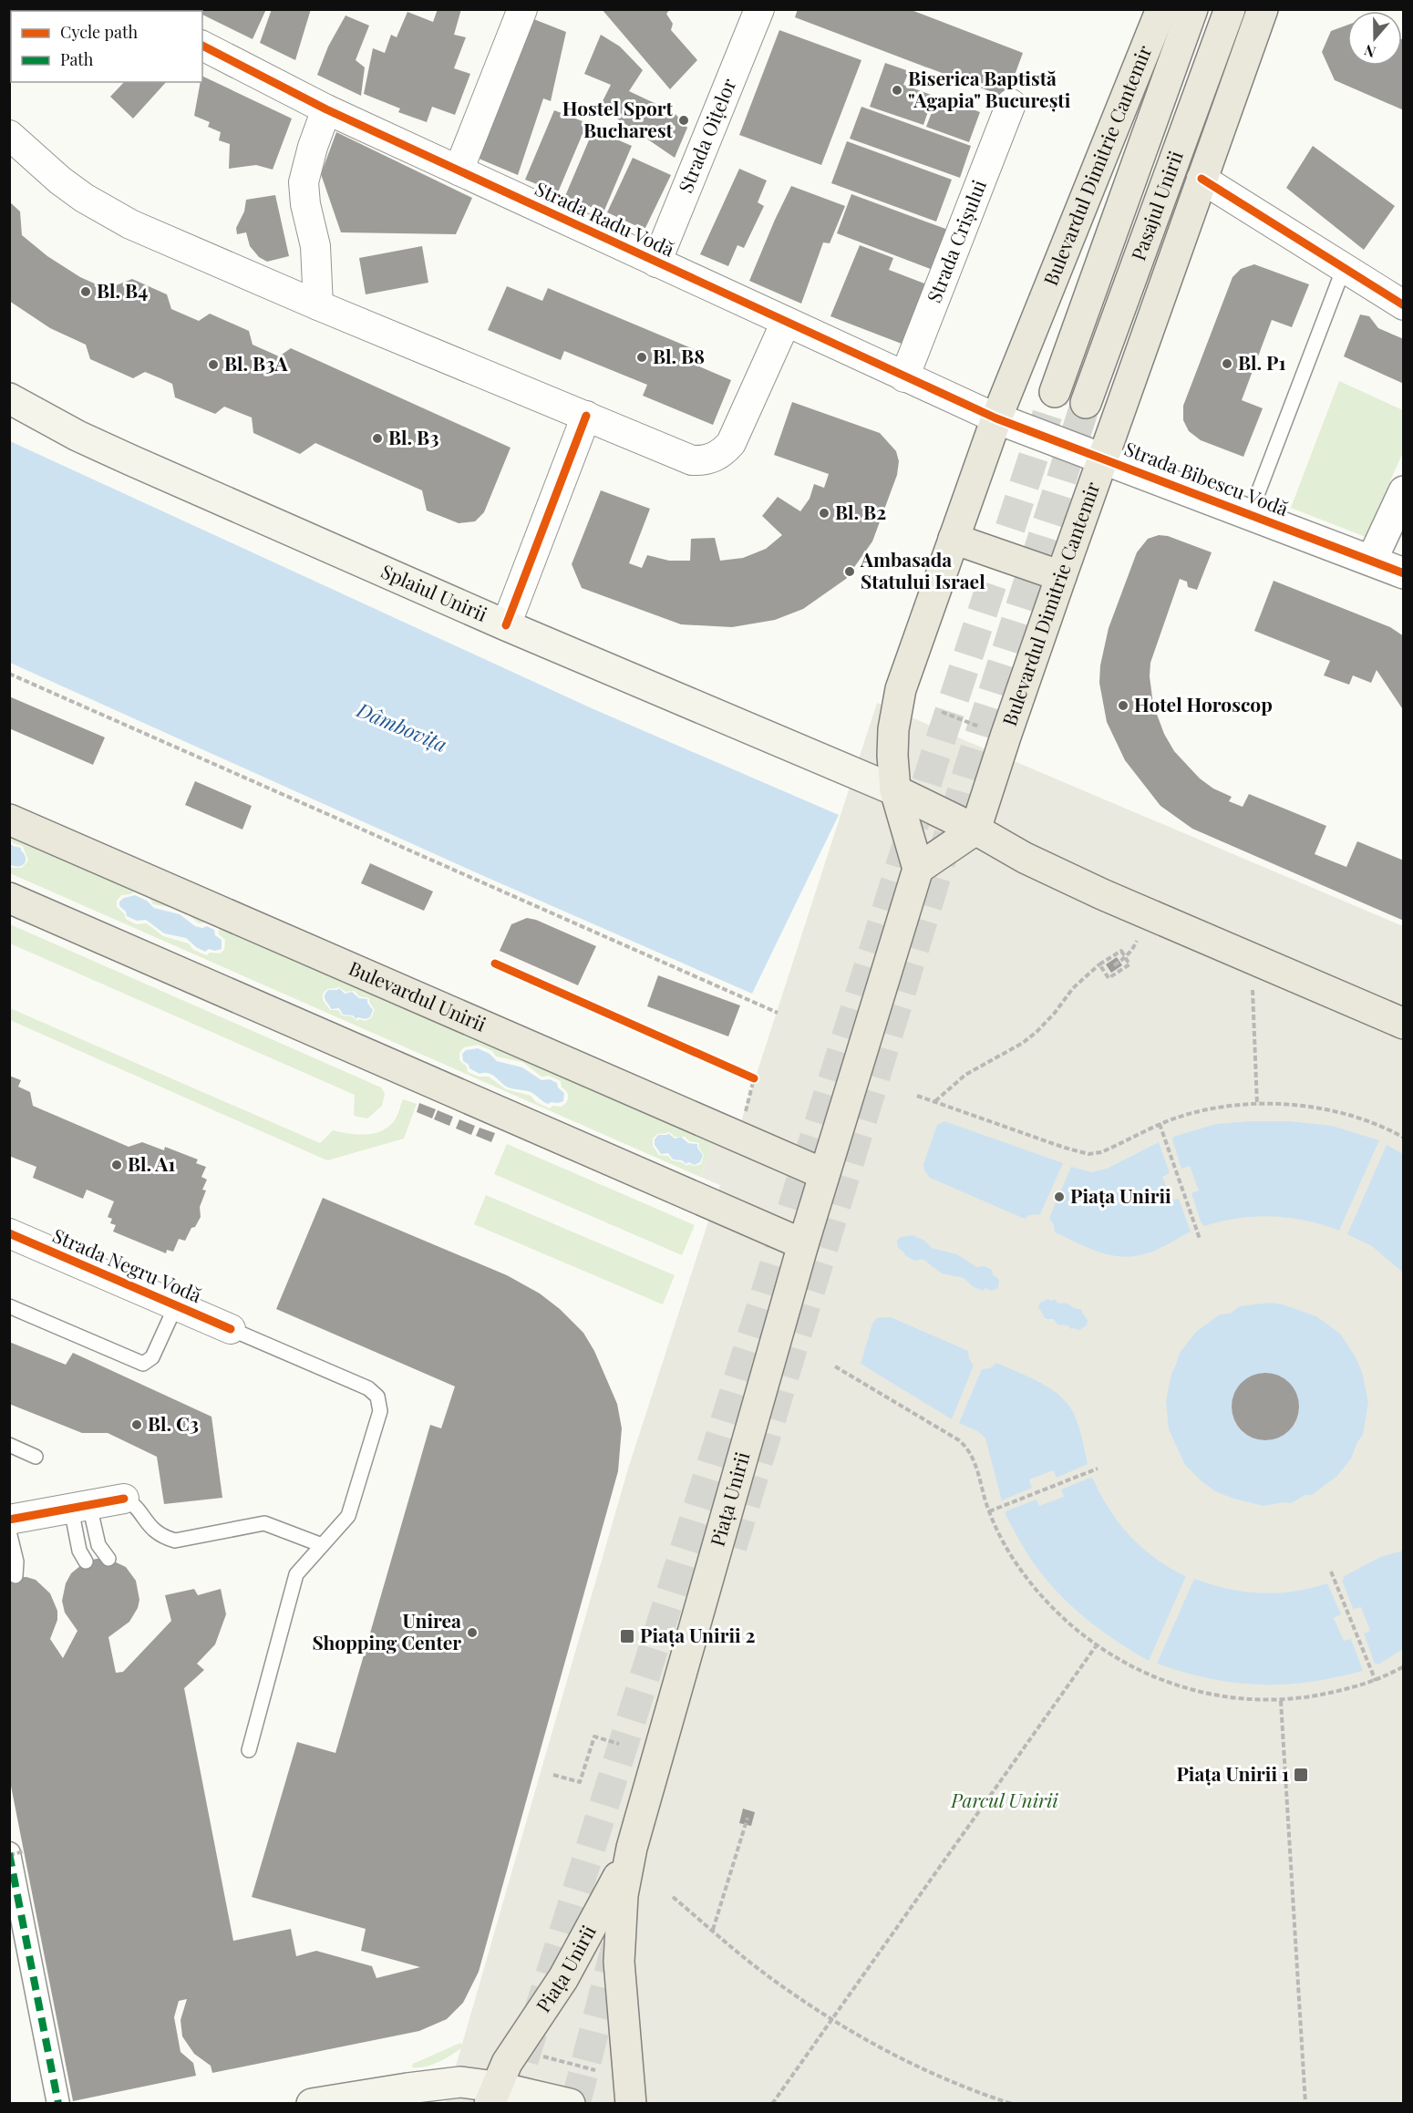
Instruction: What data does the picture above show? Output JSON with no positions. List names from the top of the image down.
{
  "streets": {
    "main road": [
      "Bulevardul Dimitrie Cantemir",
      "Pasajul Unirii",
      "Splaiul Unirii",
      "Bulevardul Unirii",
      "Piața Unirii"
    ],
    "street": [
      "Strada Oițelor",
      "Strada Radu Vodă",
      "Strada Crișului",
      "Strada Bibescu Vodă",
      "Strada Negru Vodă"
    ]
  },
  "crossings": [
    ["Strada Oițelor", "Strada Radu Vodă"],
    ["Bulevardul Dimitrie Cantemir", "Strada Radu Vodă"],
    ["Bulevardul Dimitrie Cantemir", "Strada Bibescu Vodă"],
    ["Bulevardul Dimitrie Cantemir", "Splaiul Unirii"],
    ["Strada Radu Vodă", "Strada Crișului"],
    ["Strada Radu Vodă", "Strada Bibescu Vodă"],
    ["Bulevardul Unirii", "Piața Unirii"]
  ],
  "water": ["Dâmbovița"],
  "parks": ["Parcul Unirii"],
  "places": {
    "other": [
      "Biserica Baptistă \"Agapia\" București",
      "Hostel Sport Bucharest",
      "Bl. B4",
      "Bl. B8",
      "Bl. P1",
      "Bl. B3A",
      "Bl. B3",
      "Bl. B2",
      "Ambasada Statului Israel",
      "Hotel Horoscop",
      "Bl. A1",
      "Piața Unirii",
      "Bl. C3",
      "Unirea Shopping Center"
    ],
    "transit": ["Piața Unirii 2", "Piața Unirii 1"]
  },
  "legend": ["Cycle path", "Path"],
  "north": "bottom"
}
